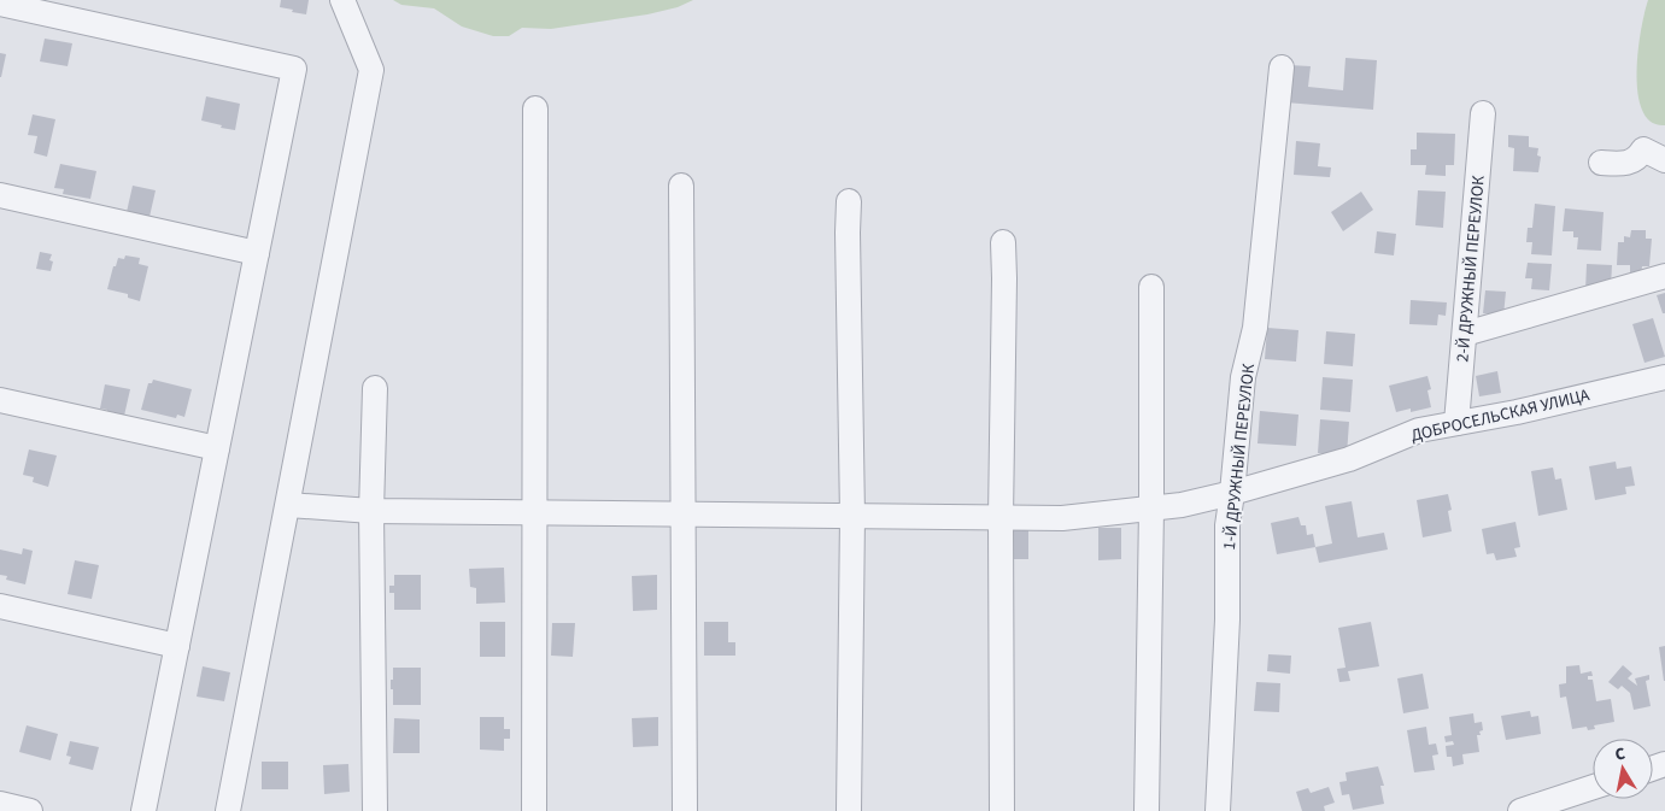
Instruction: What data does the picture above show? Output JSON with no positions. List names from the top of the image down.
{
  "streets": {
    "street": ["2-Й ДРУЖНЫЙ ПЕРЕУЛОК", "ДОБРОСЕЛЬСКАЯ УЛИЦА", "1-Й ДРУЖНЫЙ ПЕРЕУЛОК"]
  },
  "crossings": [
    ["2-Й ДРУЖНЫЙ ПЕРЕУЛОК", "ДОБРОСЕЛЬСКАЯ УЛИЦА"],
    ["ДОБРОСЕЛЬСКАЯ УЛИЦА", "1-Й ДРУЖНЫЙ ПЕРЕУЛОК"]
  ],
  "north": "top"
}
